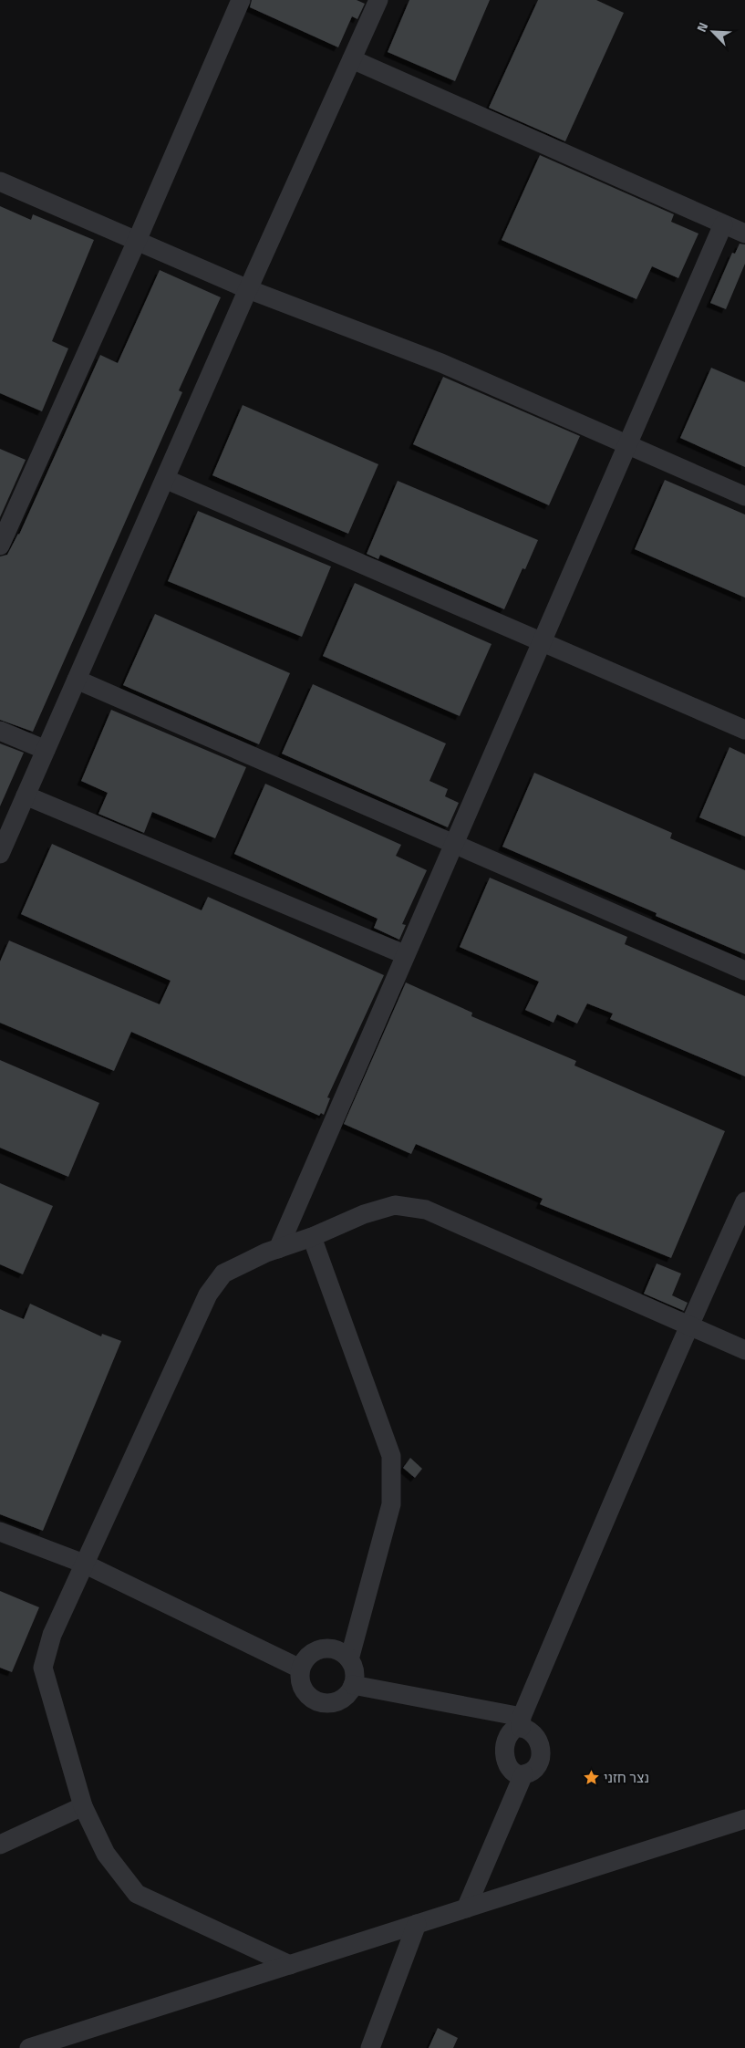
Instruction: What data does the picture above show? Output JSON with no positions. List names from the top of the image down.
{
  "places": {
    "place": ["נצר חזני"]
  },
  "north": "top left"
}
